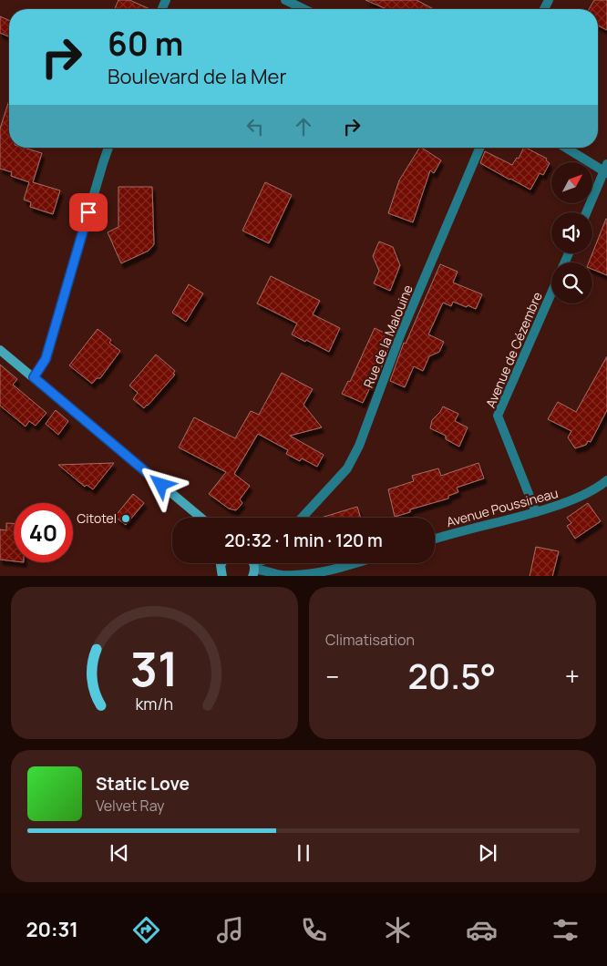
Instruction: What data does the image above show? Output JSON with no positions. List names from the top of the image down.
{
  "streets": {
    "street": ["Rue de la Malouine", "Avenue de Cézembre", "Avenue Poussineau"]
  },
  "crossings": [
    ["Avenue de Cézembre", "Avenue Poussineau"]
  ],
  "places": ["Citotel"],
  "north": "top right",
  "page": {
    "turn": ["60 m", "Boulevard de la Mer"],
    "limit": "40",
    "trip": "20:32 · 1 min · 120 m",
    "tile": "Climatisation",
    "heat": ["−", "20.5°", "+"],
    "song": ["Static Love", "Velvet Ray"],
    "tabs": "20:31",
    "gauge": ["31", "km/h"]
  }
}
